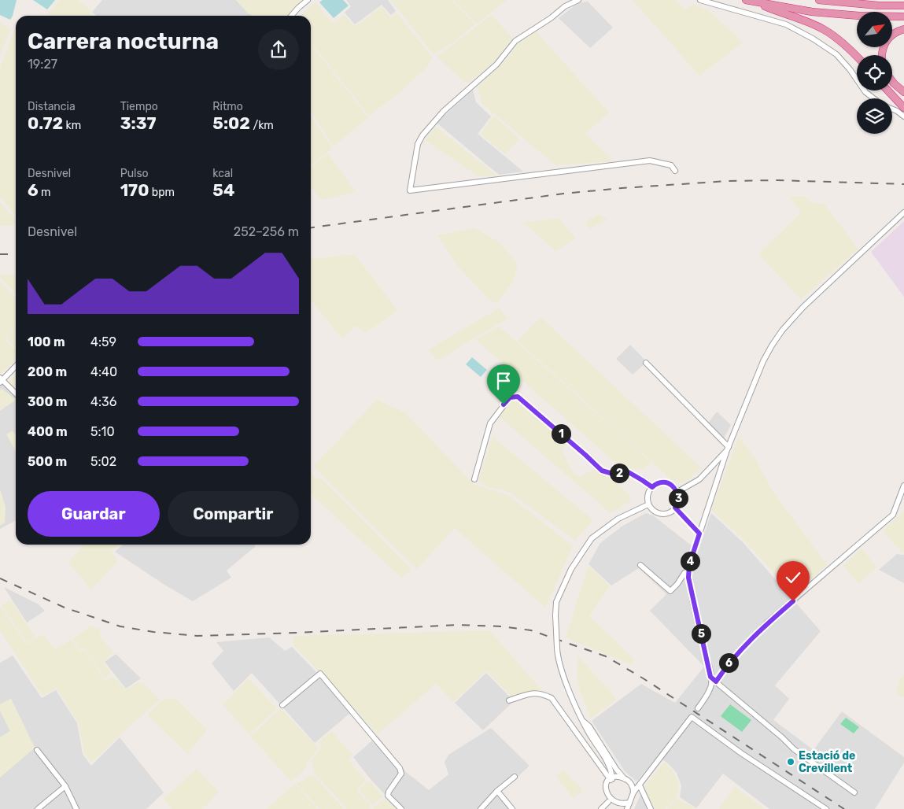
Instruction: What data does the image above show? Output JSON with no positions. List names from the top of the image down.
{
  "places": ["Estació de Crevillent"],
  "north": "top right",
  "page": {
    "heading": ["Carrera nocturna", "19:27"],
    "stats": [
      ["Distancia", "0.72 km"],
      ["Tiempo", "3:37"],
      ["Ritmo", "5:02 /km"],
      ["Desnivel", "6 m"],
      ["Pulso", "170 bpm"],
      ["kcal", "54"]
    ],
    "chart": ["Desnivel", "252–256 m"],
    "list": [
      {
        "name": "100 m",
        "note": "4:59"
      },
      {
        "name": "200 m",
        "note": "4:40"
      },
      {
        "name": "300 m",
        "note": "4:36"
      },
      {
        "name": "400 m",
        "note": "5:10"
      },
      {
        "name": "500 m",
        "note": "5:02"
      }
    ],
    "pins": [
      "1",
      "2",
      "3",
      "4",
      "5",
      "6"
    ],
    "buttons": ["Guardar", "Compartir"]
  }
}
